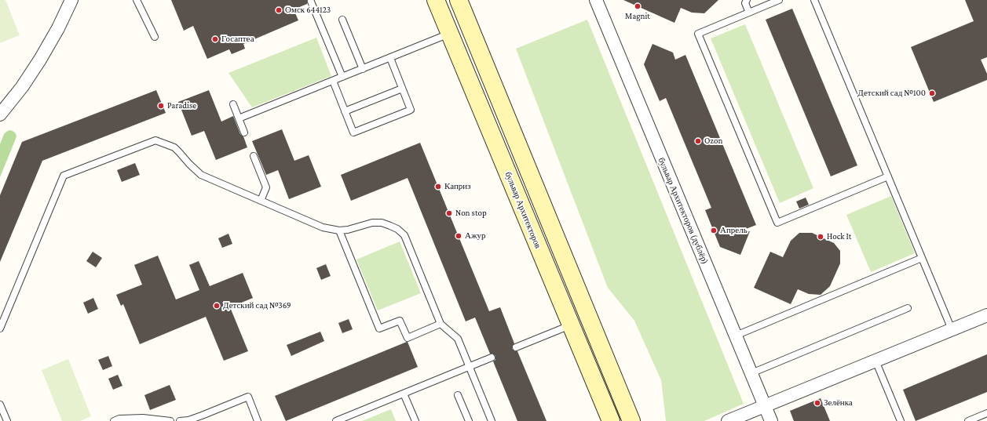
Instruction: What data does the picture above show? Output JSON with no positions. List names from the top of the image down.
{
  "streets": {
    "main road": ["бульвар Архитекторов"],
    "street": ["бульвар Архитекторов (дублёр)"]
  },
  "places": [
    "Magnit",
    "Омск 644123",
    "Госаптеа",
    "Детский сад №100",
    "Paradise",
    "Ozon",
    "Каприз",
    "Non stop",
    "Апрель",
    "Ажур",
    "Hock It",
    "Детский сад №369",
    "Зелёнка"
  ]
}
